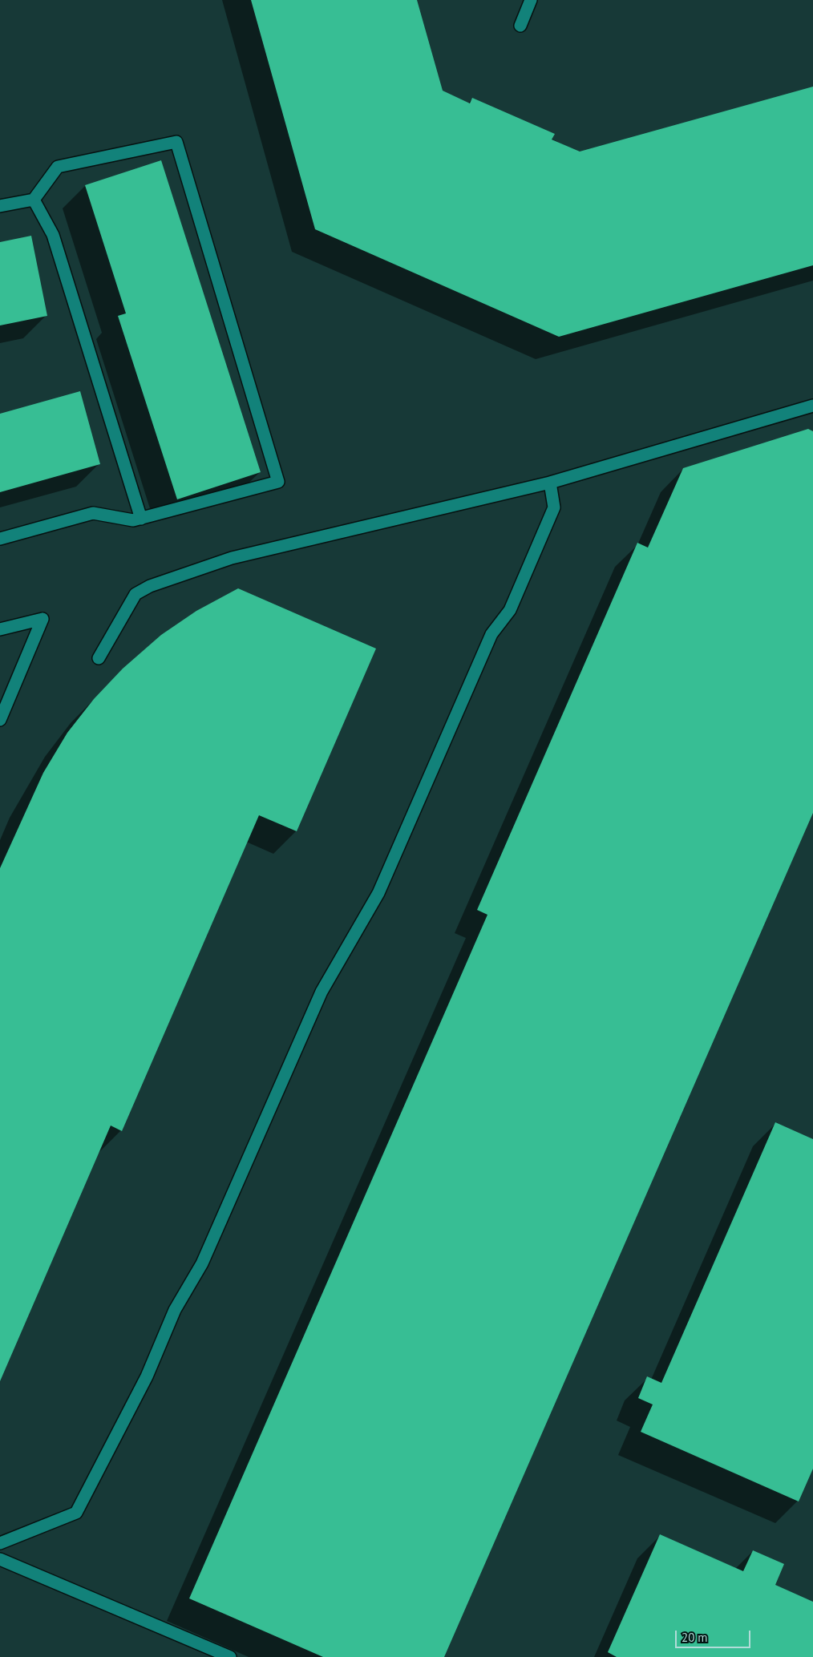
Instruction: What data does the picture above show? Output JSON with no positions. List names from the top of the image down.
{
  "scale_bar": "20 m"
}
